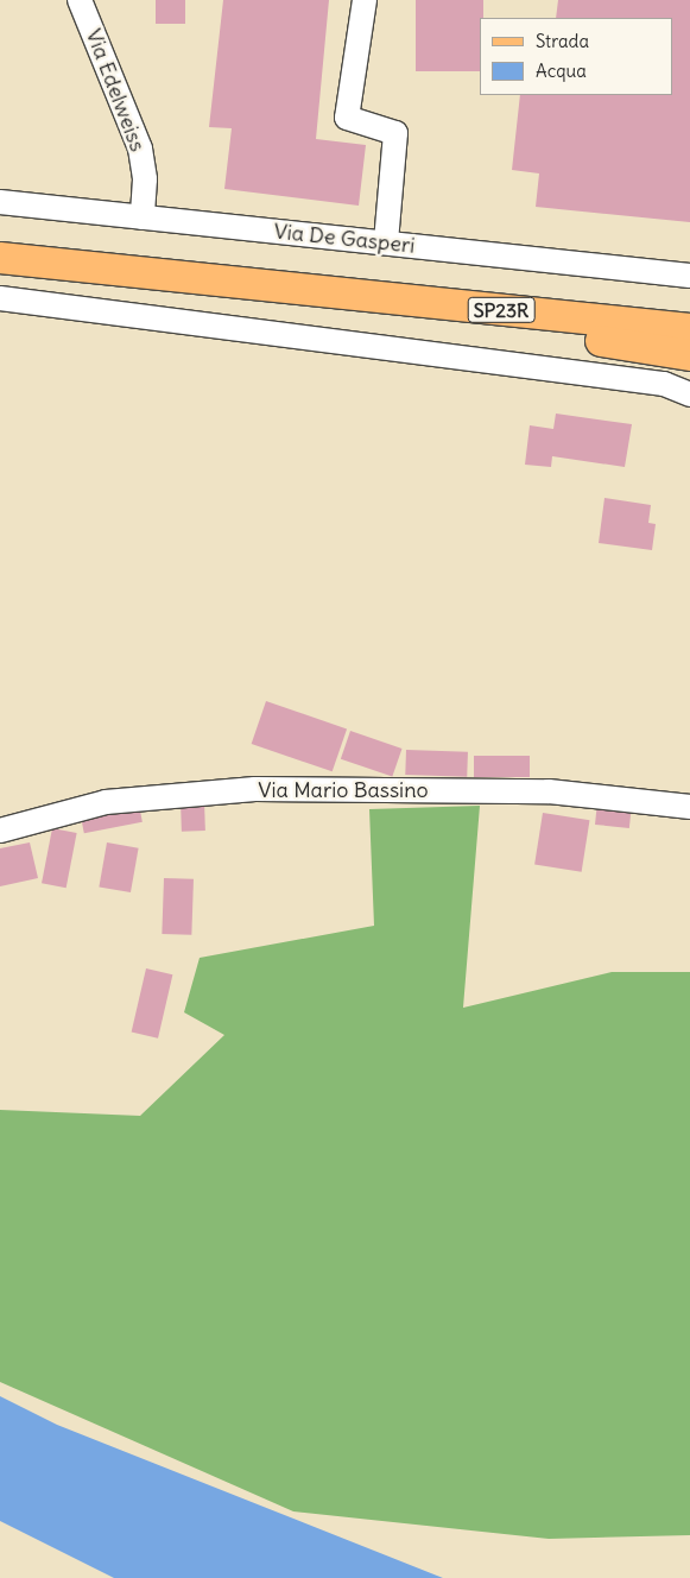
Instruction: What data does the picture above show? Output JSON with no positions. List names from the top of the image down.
{
  "streets": {
    "main road": ["SP23R"],
    "street": ["Via Edelweiss", "Via De Gasperi", "Via Mario Bassino"]
  },
  "crossings": [
    ["Via Edelweiss", "Via De Gasperi"]
  ],
  "legend": ["Strada", "Acqua"]
}
